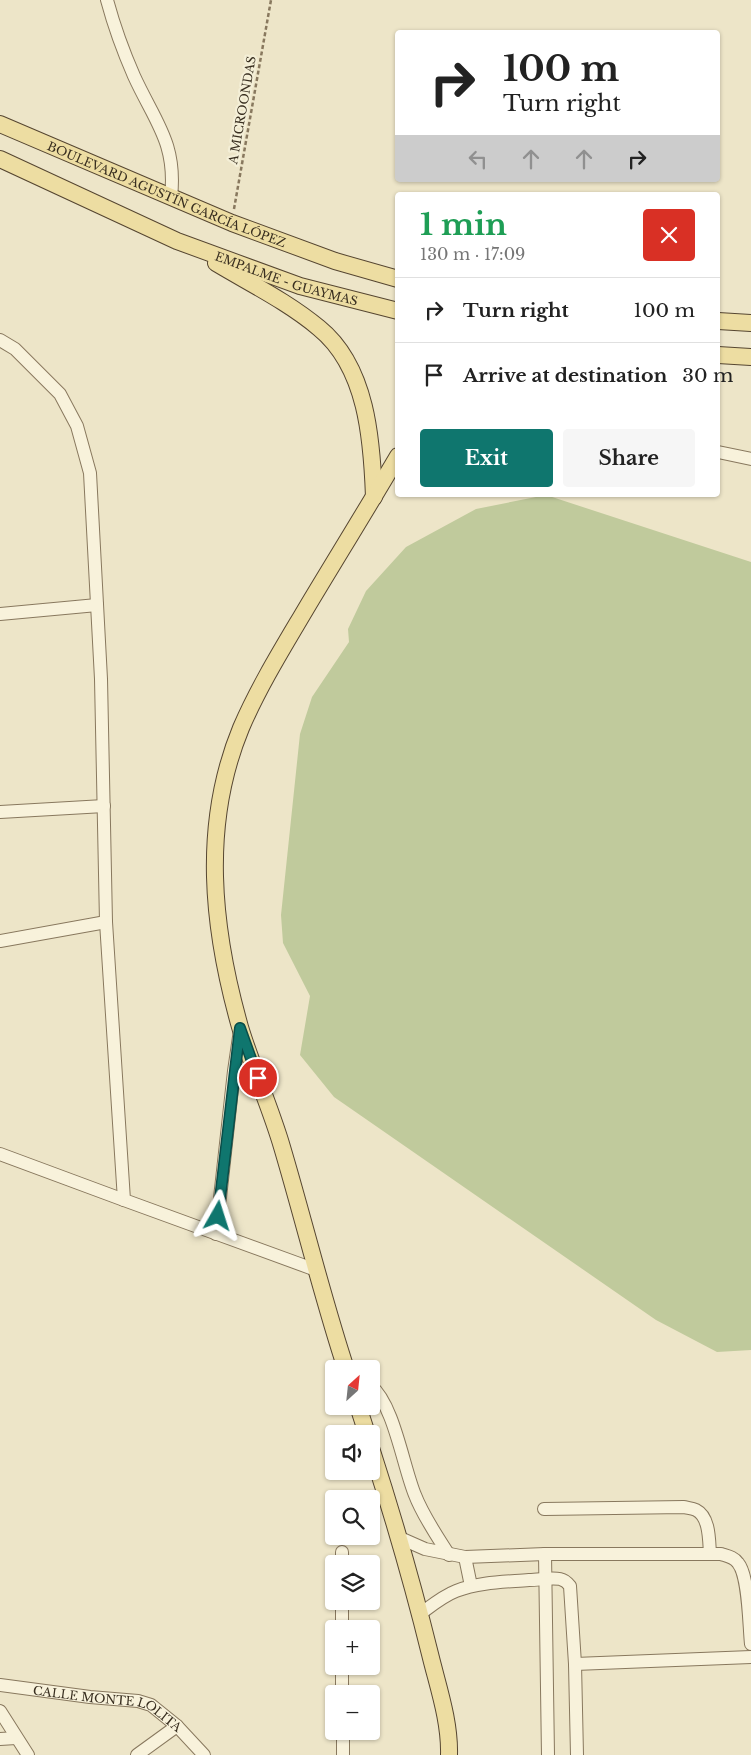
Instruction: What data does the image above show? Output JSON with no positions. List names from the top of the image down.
{
  "streets": {
    "main road": ["BOULEVARD AGUSTÍN GARCÍA LÓPEZ", "EMPALME - GUAYMAS"],
    "street": ["CALLE MONTE LOLITA"],
    "path": ["A MICROONDAS"]
  },
  "crossings": [
    ["A MICROONDAS", "BOULEVARD AGUSTÍN GARCÍA LÓPEZ"]
  ],
  "north": "top right",
  "page": {
    "turn": ["100 m", "Turn right"],
    "heading": ["1 min", "130 m · 17:09"],
    "list": [
      {
        "name": "Turn right",
        "value": "100 m"
      },
      {
        "name": "Arrive at destination",
        "value": "30 m"
      }
    ],
    "buttons": ["Exit", "Share"],
    "map_buttons": ["+", "−"]
  }
}
